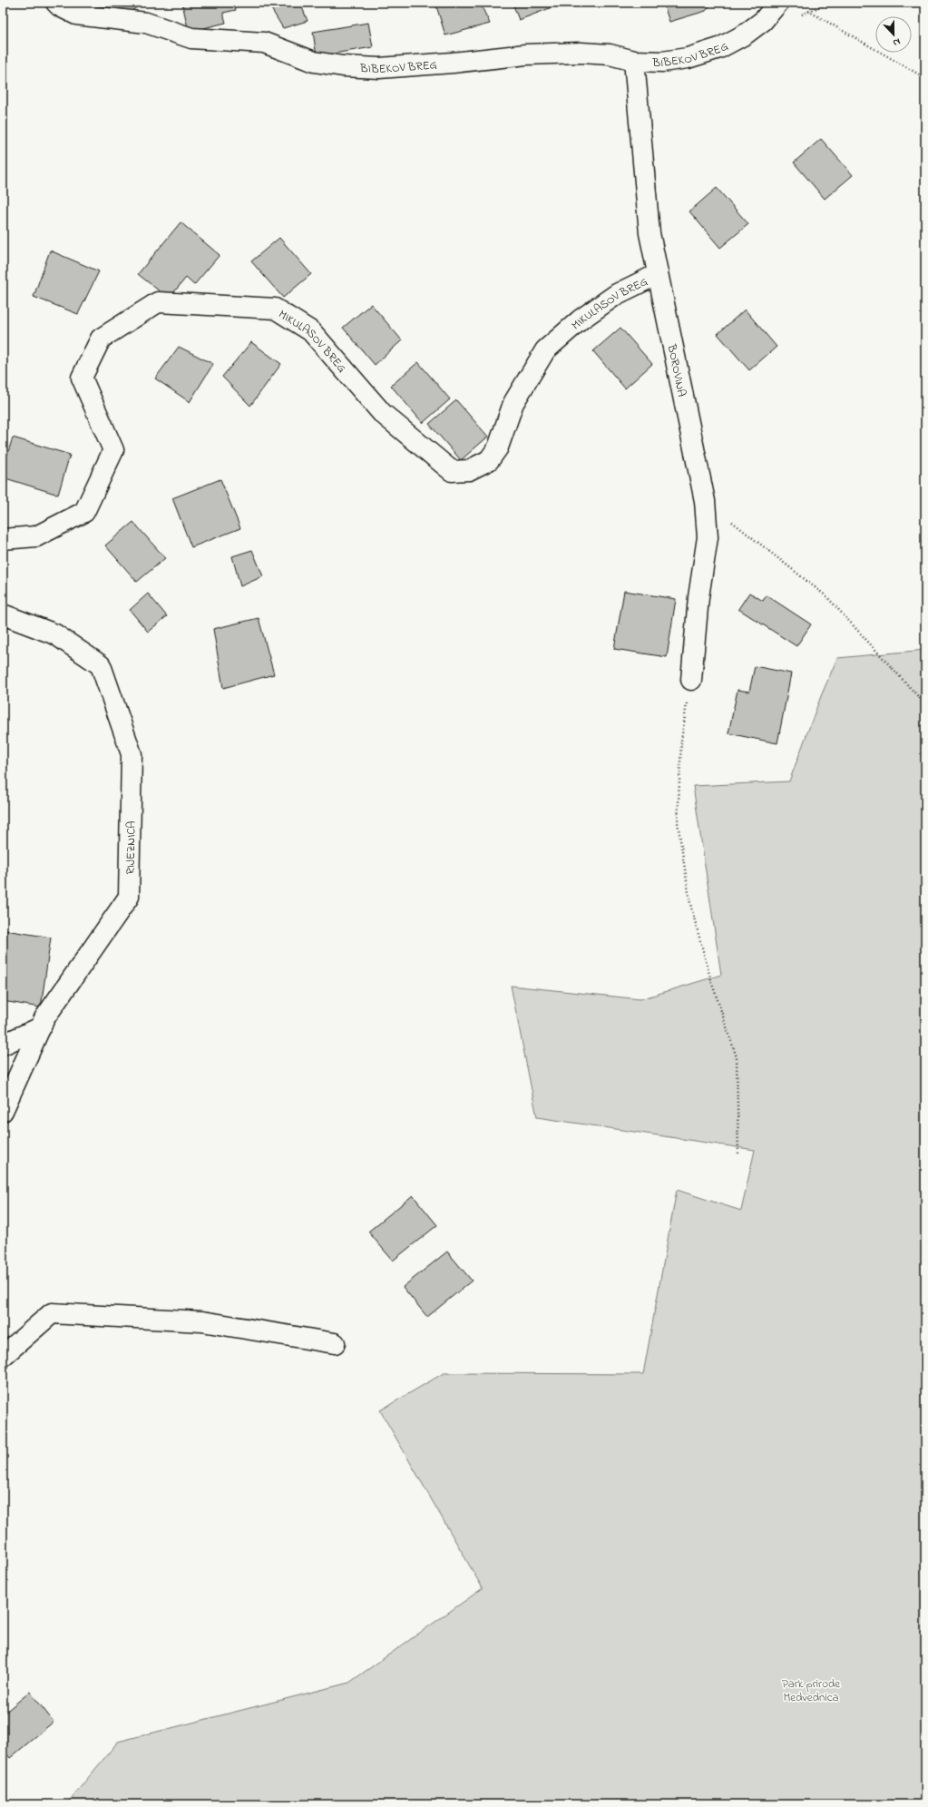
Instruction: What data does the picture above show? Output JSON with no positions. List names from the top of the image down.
{
  "streets": {
    "street": [
      "BIBEKOV BREG",
      "MIKULASOV BREG",
      "BOROVINA",
      "RIJEZNICA"
    ]
  },
  "crossings": [
    ["BIBEKOV BREG", "BOROVINA"],
    ["MIKULASOV BREG", "BOROVINA"]
  ],
  "parks": ["Park prirode Medvednica"],
  "north": "bottom"
}
